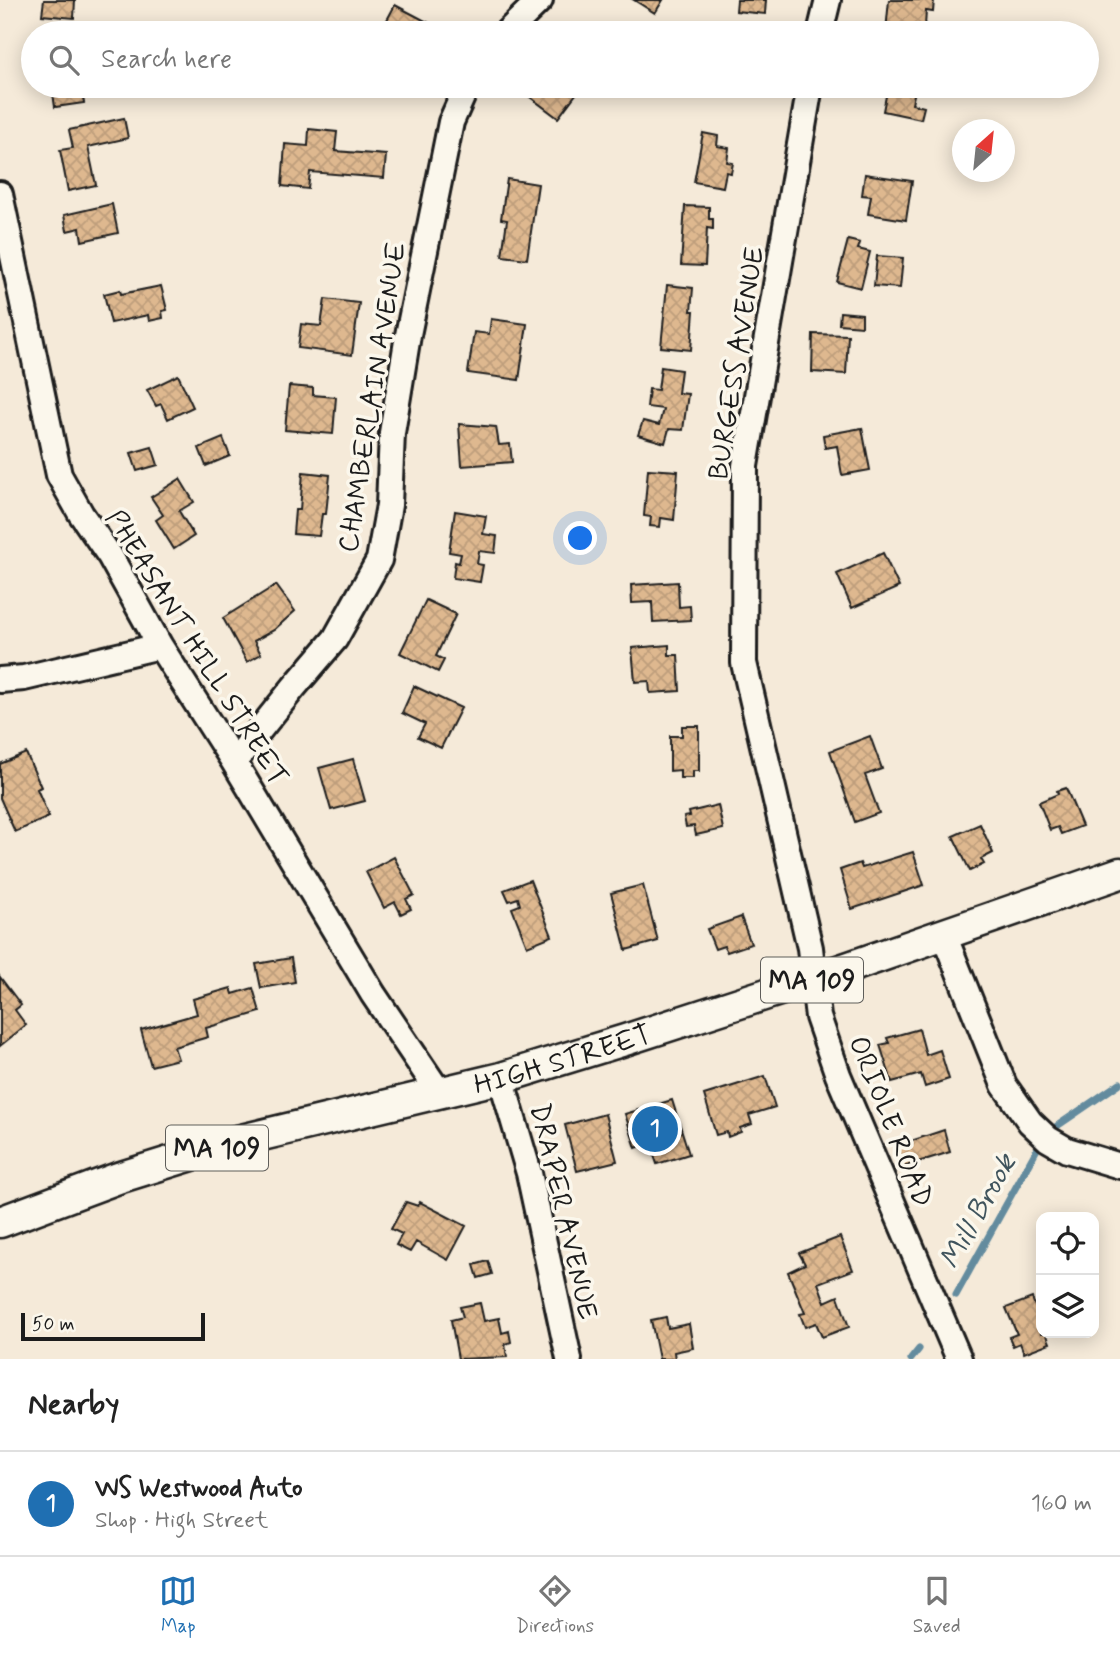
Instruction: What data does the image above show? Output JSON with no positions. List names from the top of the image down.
{
  "streets": {
    "main road": ["MA 109", "HIGH STREET"],
    "street": [
      "BURGESS AVENUE",
      "CHAMBERLAIN AVENUE",
      "PHEASANT HILL STREET",
      "ORIOLE ROAD",
      "DRAPER AVENUE"
    ]
  },
  "crossings": [
    ["BURGESS AVENUE", "HIGH STREET"],
    ["BURGESS AVENUE", "ORIOLE ROAD"],
    ["CHAMBERLAIN AVENUE", "PHEASANT HILL STREET"],
    ["PHEASANT HILL STREET", "HIGH STREET"],
    ["HIGH STREET", "ORIOLE ROAD"],
    ["HIGH STREET", "DRAPER AVENUE"]
  ],
  "water": ["Mill Brook"],
  "scale_bar": "50 m",
  "north": "top right",
  "page": {
    "search": "Search here",
    "pins": "1",
    "scale": "50 m",
    "heading": "Nearby",
    "list": [
      {
        "mark": "1",
        "name": "WS Westwood Auto",
        "note": "Shop · High Street",
        "value": "160 m"
      }
    ],
    "nav": ["Map", "Directions", "Saved"]
  }
}
